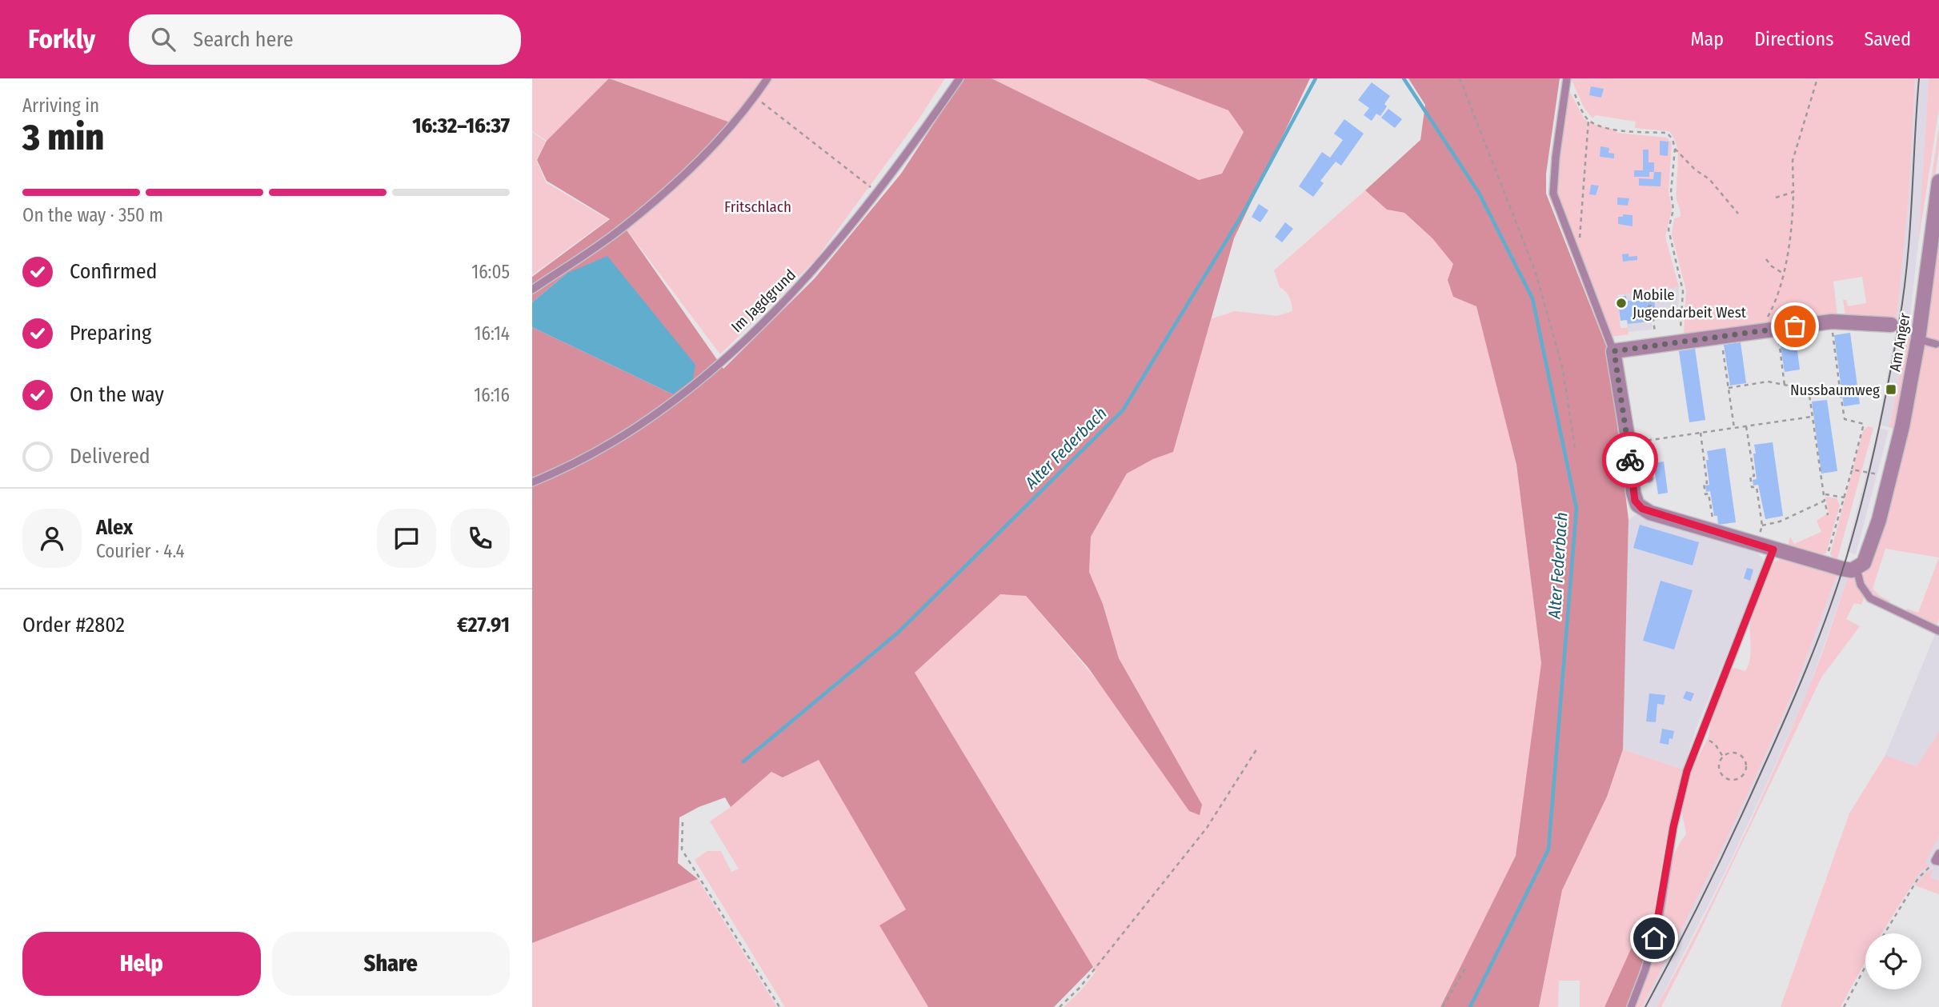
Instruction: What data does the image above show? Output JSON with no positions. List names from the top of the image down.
{
  "streets": {
    "street": ["Am Anger"],
    "lane": ["Im Jagdgrund"]
  },
  "water": ["Alter Federbach"],
  "parks": ["Fritschlach"],
  "places": {
    "other": ["Mobile Jugendarbeit West"],
    "transit": ["Nussbaumweg"]
  },
  "page": {
    "header": "Forkly",
    "search": "Search here",
    "nav": ["Map", "Directions", "Saved"],
    "heading": ["3 min", "Arriving in", "16:32–16:37"],
    "panel": [
      "Alex",
      "Courier · 4.4",
      "Order #2802",
      "€27.91"
    ],
    "bar": "On the way · 350 m",
    "list": [
      ["Confirmed", "16:05"],
      ["Preparing", "16:14"],
      ["On the way", "16:16"],
      "Delivered"
    ],
    "buttons": ["Help", "Share"]
  }
}
